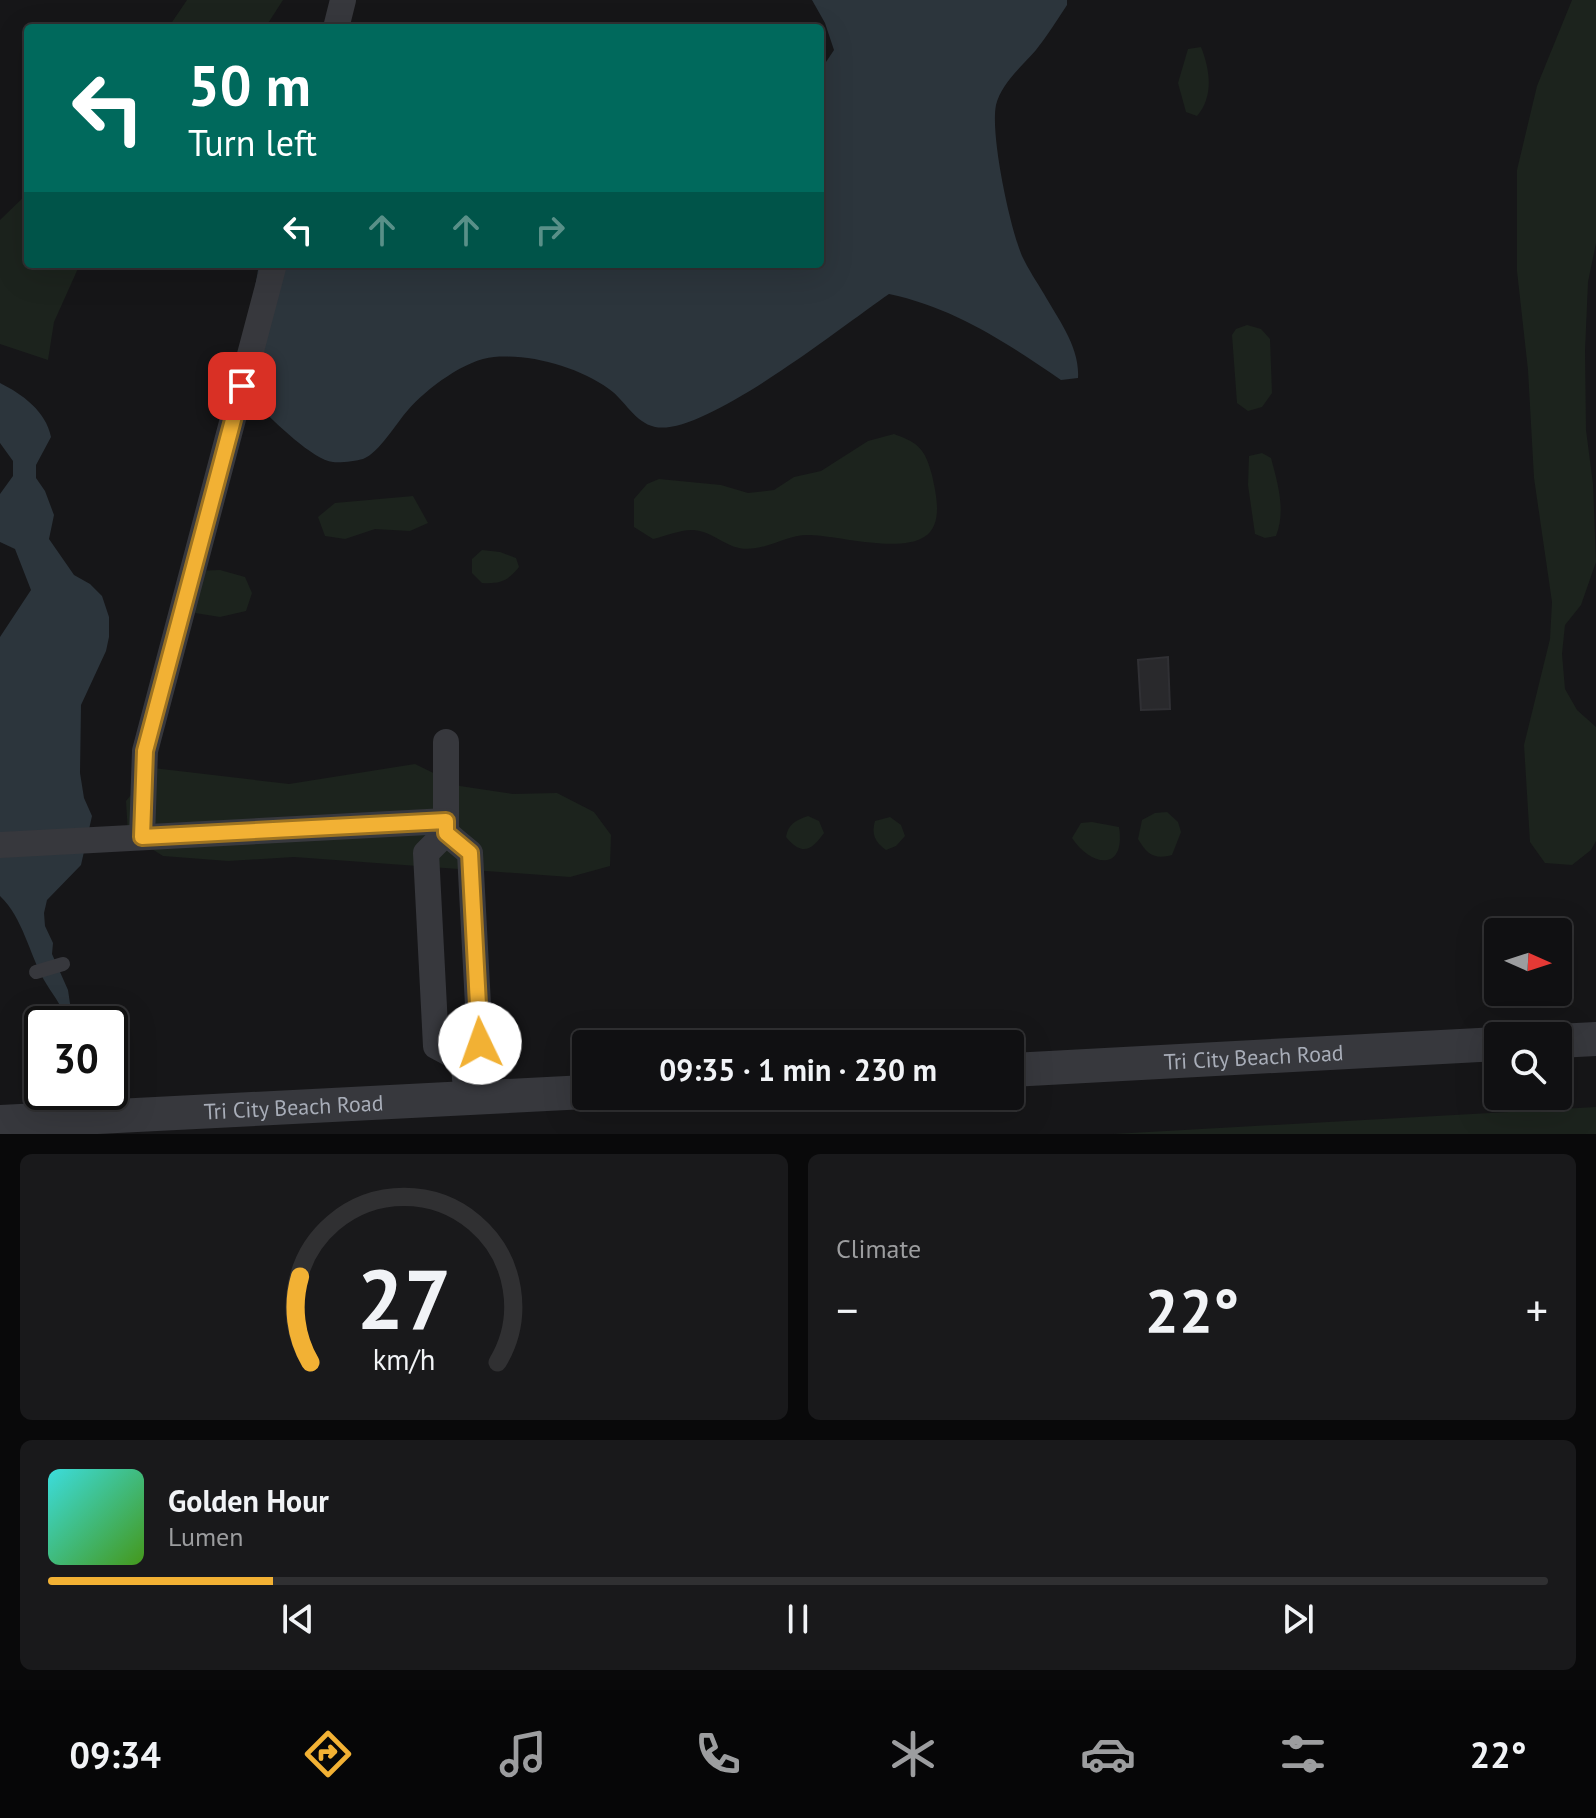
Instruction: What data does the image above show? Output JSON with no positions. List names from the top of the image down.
{
  "streets": {
    "street": ["Tri City Beach Road"]
  },
  "north": "right",
  "page": {
    "turn": ["50 m", "Turn left"],
    "limit": "30",
    "trip": "09:35 · 1 min · 230 m",
    "tile": "Climate",
    "heat": ["−", "22°", "+"],
    "song": ["Golden Hour", "Lumen"],
    "tabs": ["09:34", "22°"],
    "gauge": ["27", "km/h"]
  }
}
